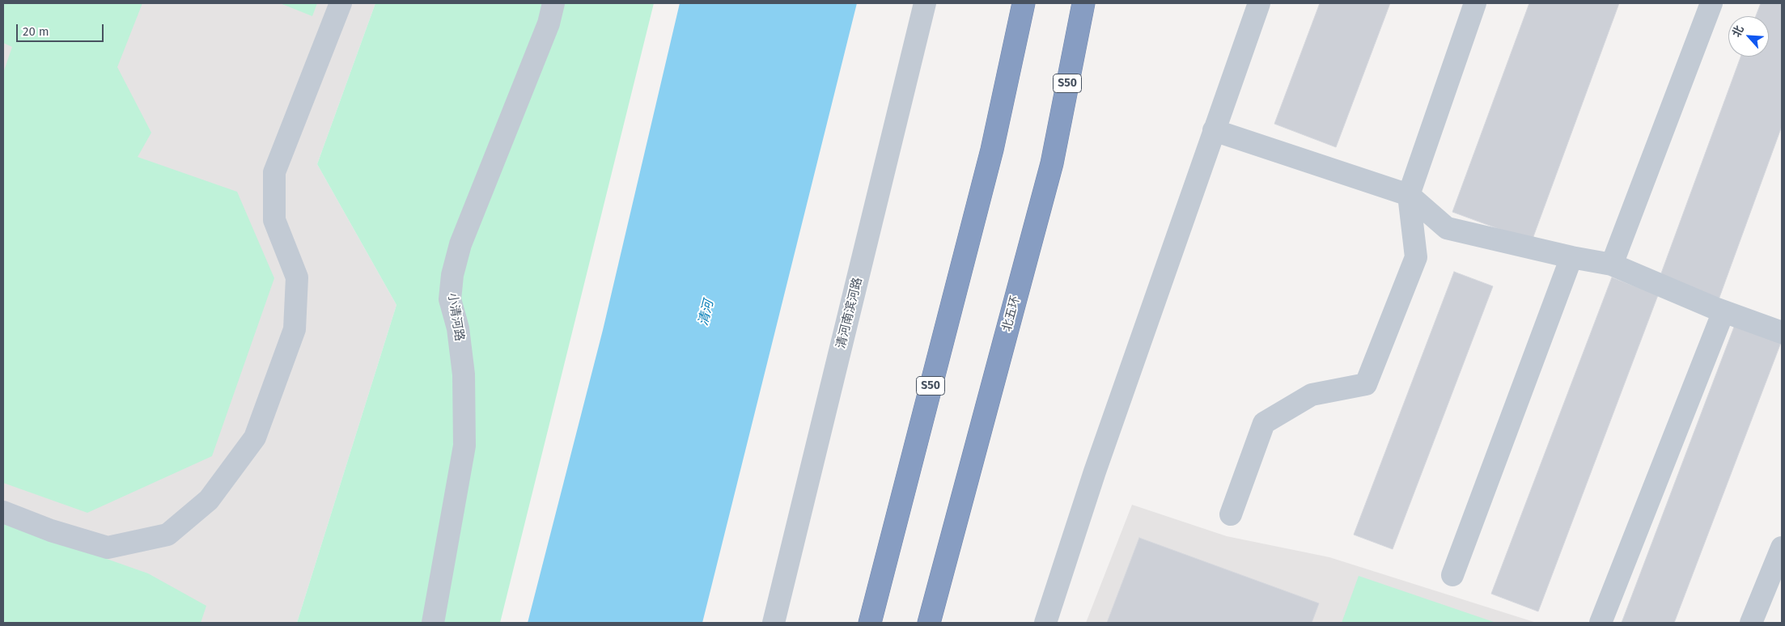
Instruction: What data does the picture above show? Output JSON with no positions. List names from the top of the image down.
{
  "streets": {
    "highway": ["S50", "北五环"],
    "street": ["清河南滨河路", "小清河路"]
  },
  "water": ["清河"],
  "scale_bar": "20 m",
  "north": "top left"
}
